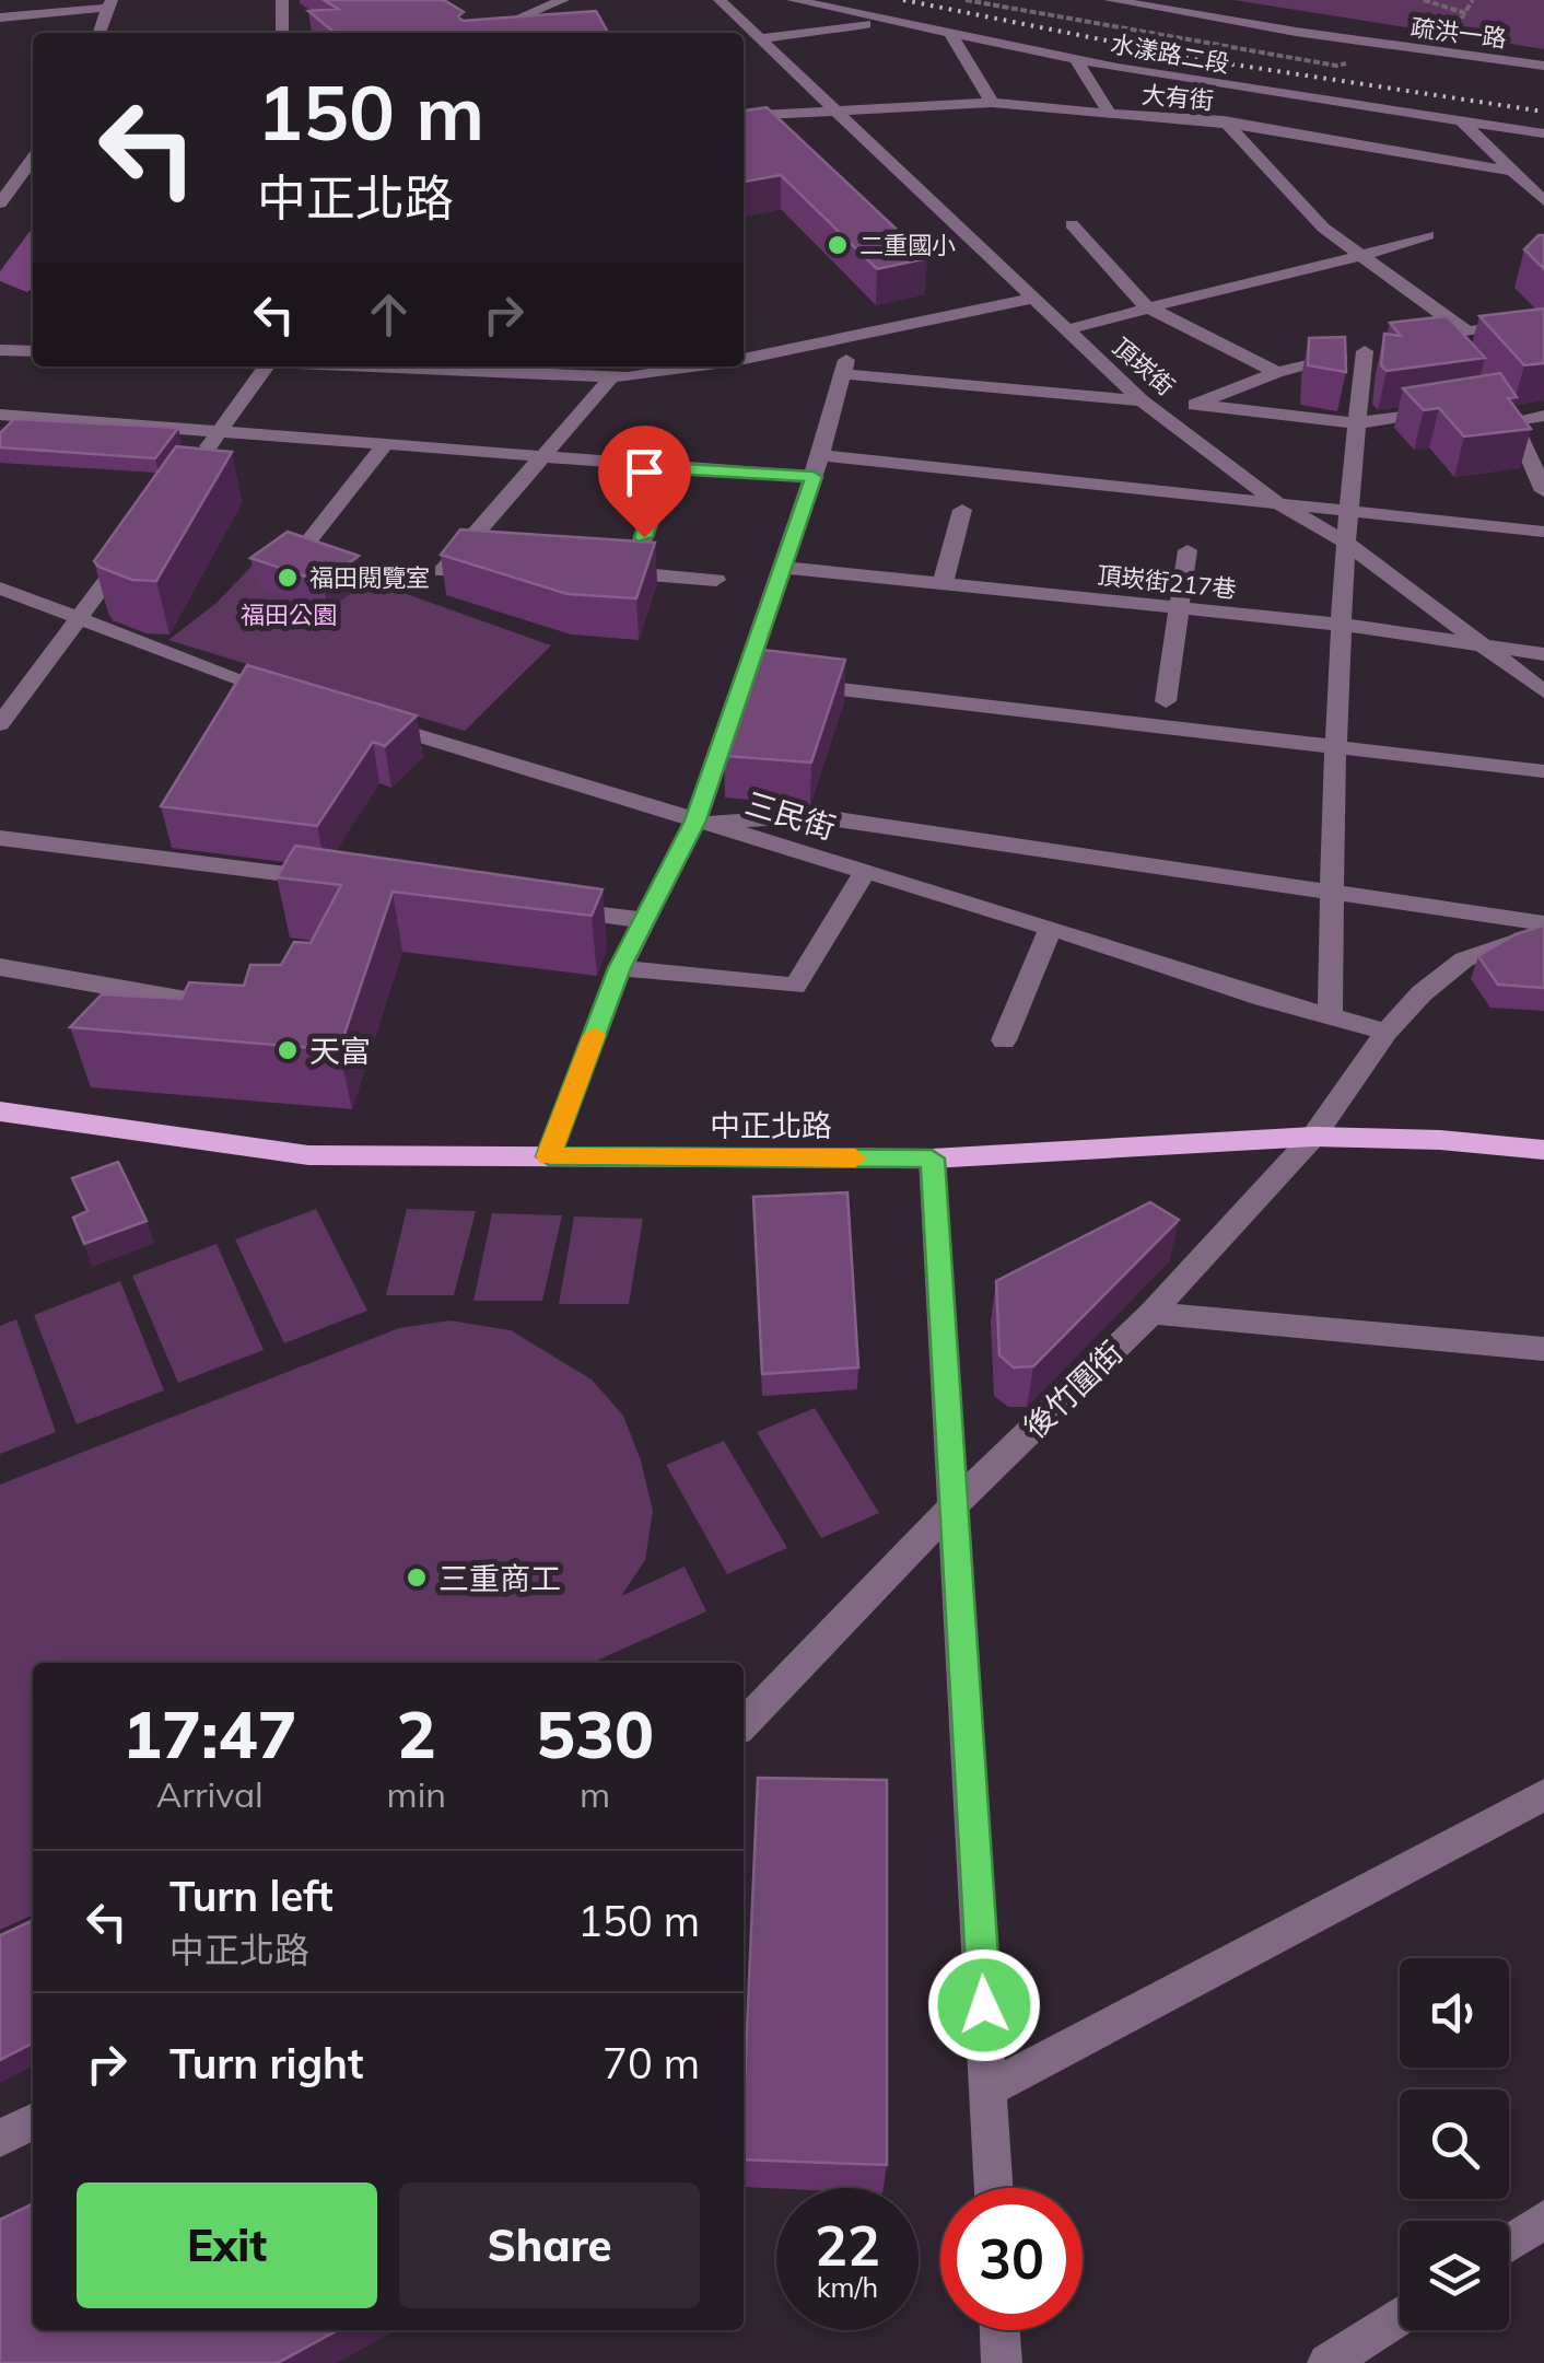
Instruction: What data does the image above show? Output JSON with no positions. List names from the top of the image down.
{
  "streets": {
    "main road": ["中正北路"],
    "street": [
      "疏洪一路",
      "水漾路二段",
      "大有街",
      "頂崁街",
      "頂崁街217巷",
      "三民街",
      "後竹圍街"
    ]
  },
  "crossings": [
    ["水漾路二段", "大有街"],
    ["大有街", "頂崁街"],
    ["頂崁街", "頂崁街217巷"],
    ["三民街", "後竹圍街"],
    ["中正北路", "後竹圍街"]
  ],
  "parks": ["福田公園"],
  "places": [
    "二重國小",
    "福田閱覽室",
    "天富",
    "三重商工"
  ],
  "page": {
    "turn": ["150 m", "中正北路"],
    "eta": [
      "17:47",
      "Arrival",
      "2",
      "min",
      "530",
      "m"
    ],
    "list": [
      {
        "name": "Turn left",
        "note": "中正北路",
        "value": "150 m"
      },
      {
        "name": "Turn right",
        "value": "70 m"
      }
    ],
    "buttons": ["Exit", "Share"],
    "speed": "22 km/h",
    "limit": "30"
  }
}
